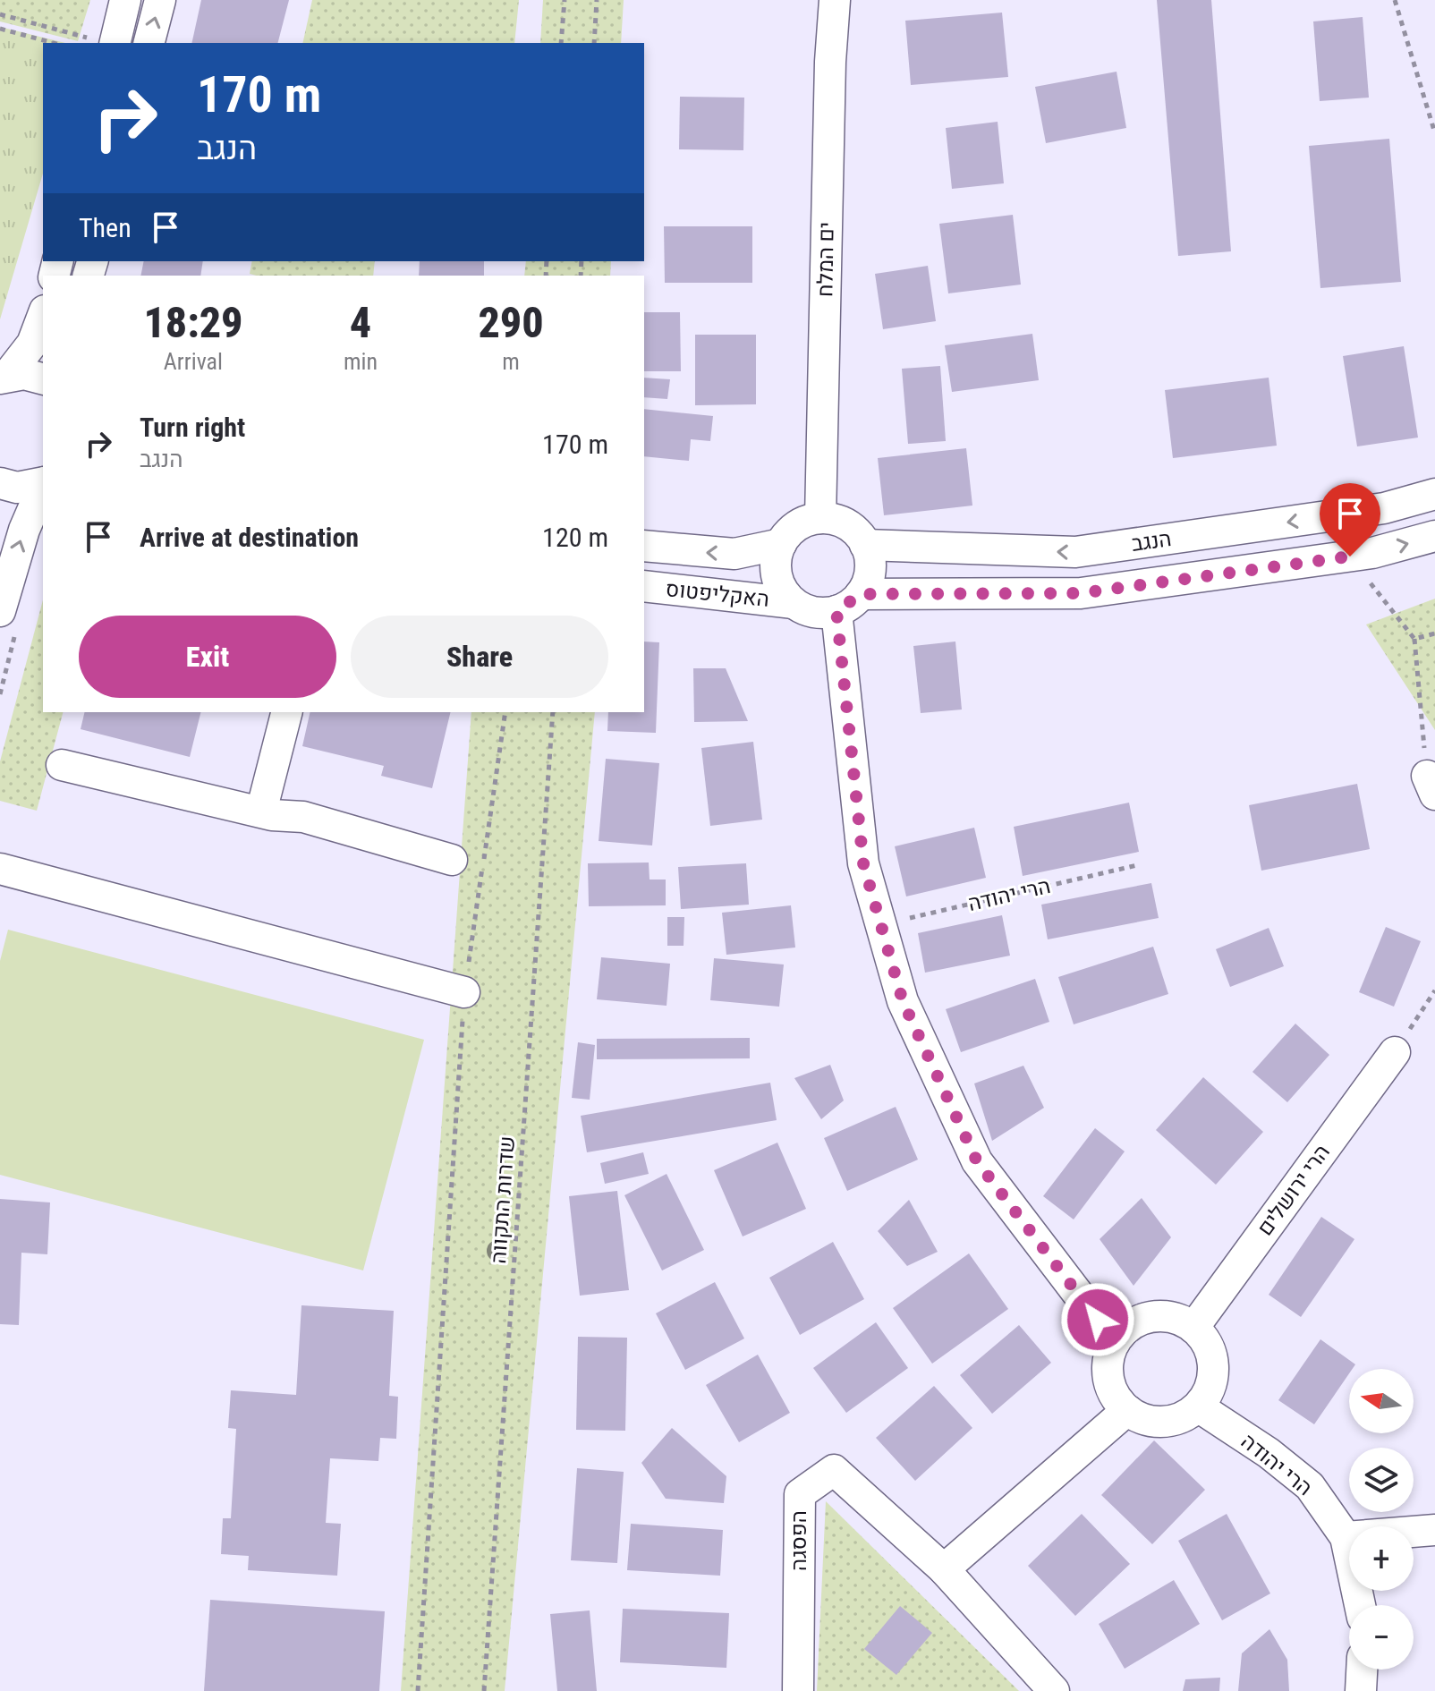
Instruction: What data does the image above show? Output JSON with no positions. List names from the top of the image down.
{
  "streets": {
    "street": [
      "ים המלח",
      "הנגב",
      "האקליפטוס",
      "הרי יהודה",
      "הרי ירושלים",
      "הפסגה"
    ],
    "path": ["שדרות התקווה"]
  },
  "crossings": [
    ["ים המלח", "הנגב"],
    ["ים המלח", "האקליפטוס"],
    ["הנגב", "האקליפטוס"],
    ["הרי יהודה", "הרי ירושלים"]
  ],
  "north": "left",
  "page": {
    "turn": ["170 m", "הנגב"],
    "then": "Then",
    "eta": [
      "18:29",
      "Arrival",
      "4",
      "min",
      "290",
      "m"
    ],
    "list": [
      {
        "name": "Turn right",
        "note": "הנגב",
        "value": "170 m"
      },
      {
        "name": "Arrive at destination",
        "value": "120 m"
      }
    ],
    "buttons": ["Exit", "Share"],
    "map_buttons": ["+", "−"]
  }
}
